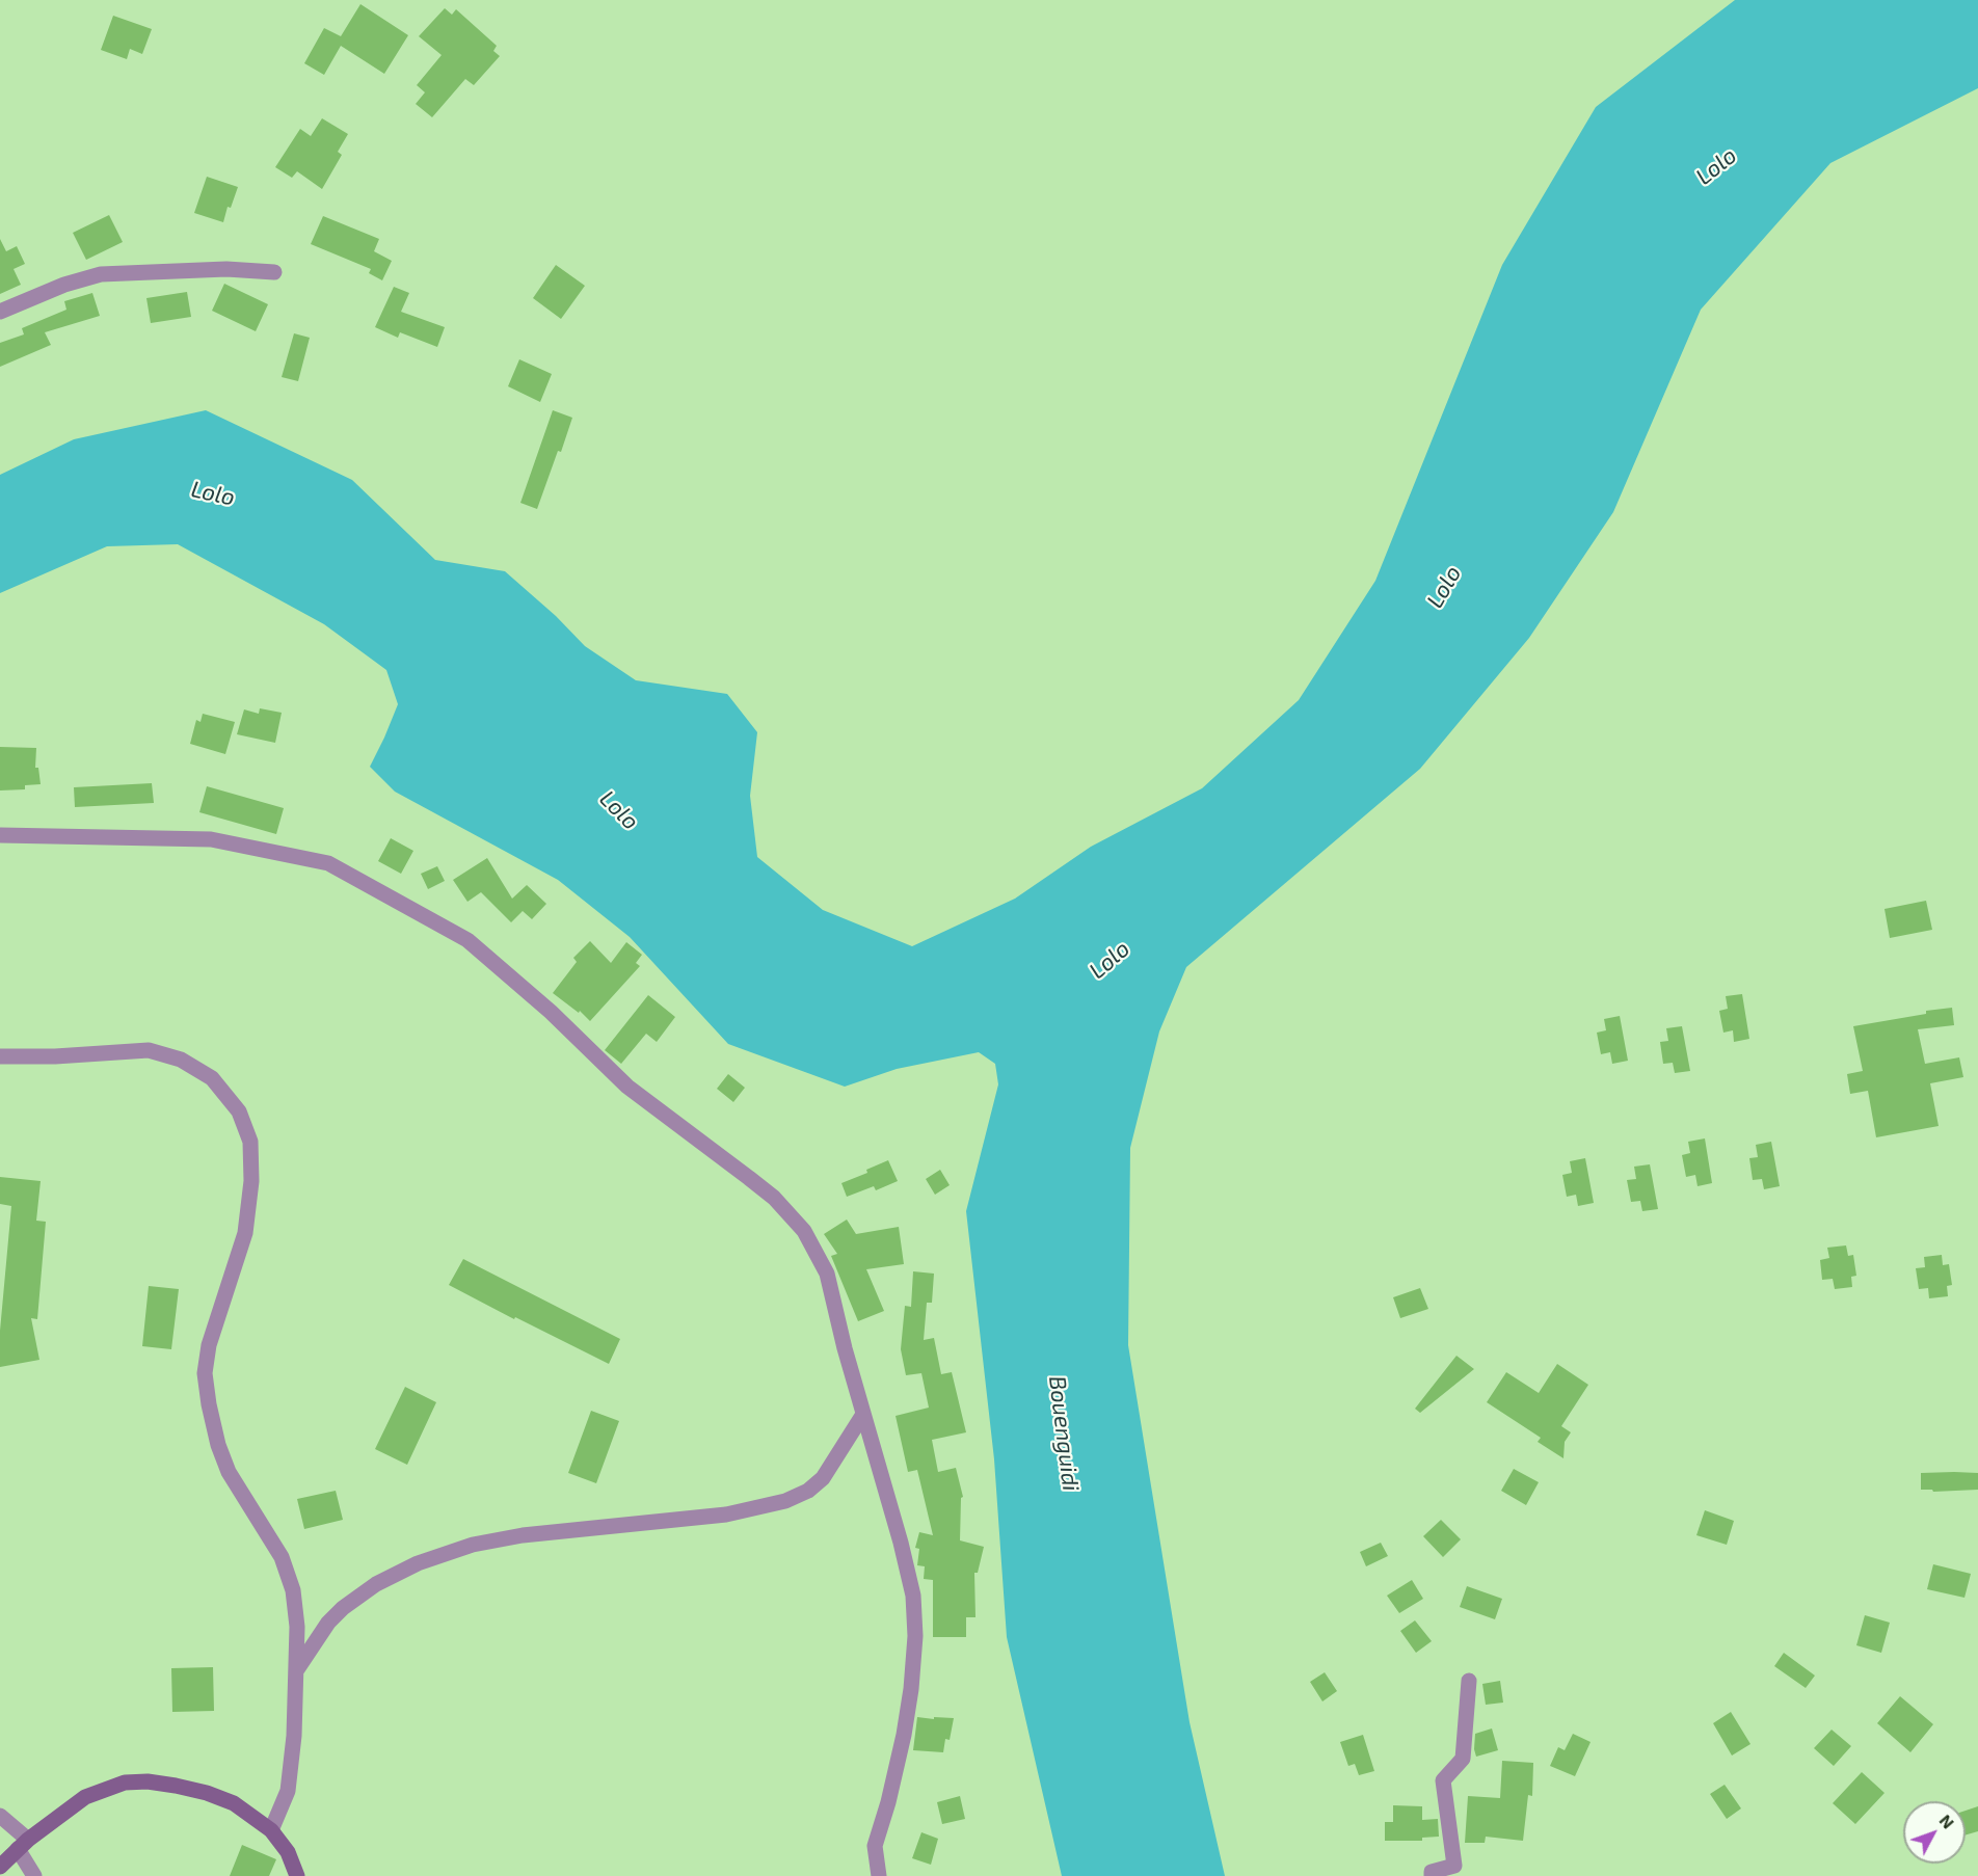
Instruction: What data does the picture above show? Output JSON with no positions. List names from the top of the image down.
{
  "water": ["Lolo", "Bouenguidi"],
  "north": "top right"
}
